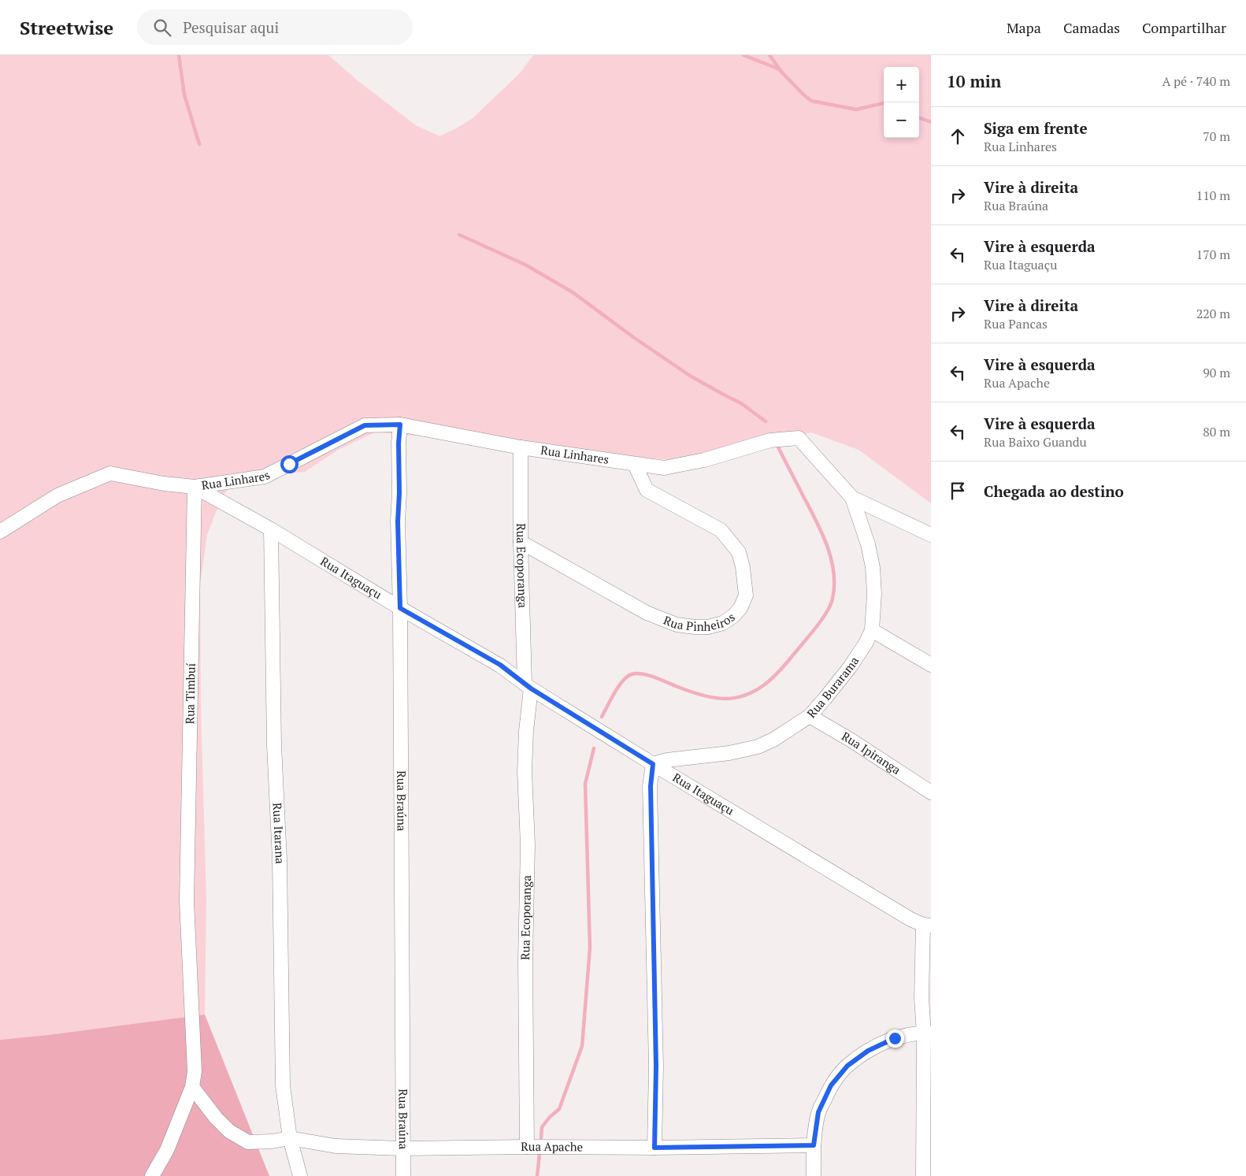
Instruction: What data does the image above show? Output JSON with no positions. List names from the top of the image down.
{
  "streets": {
    "street": [
      "Rua Linhares",
      "Rua Ecoporanga",
      "Rua Itaguaçu",
      "Rua Pinheiros",
      "Rua Burarama",
      "Rua Timbuí",
      "Rua Ipiranga",
      "Rua Braúna",
      "Rua Itarana",
      "Rua Apache"
    ]
  },
  "crossings": [
    ["Rua Linhares", "Rua Ecoporanga"],
    ["Rua Linhares", "Rua Itaguaçu"],
    ["Rua Linhares", "Rua Pinheiros"],
    ["Rua Linhares", "Rua Burarama"],
    ["Rua Linhares", "Rua Timbuí"],
    ["Rua Linhares", "Rua Braúna"],
    ["Rua Ecoporanga", "Rua Itaguaçu"],
    ["Rua Ecoporanga", "Rua Pinheiros"],
    ["Rua Ecoporanga", "Rua Apache"],
    ["Rua Itaguaçu", "Rua Burarama"],
    ["Rua Itaguaçu", "Rua Timbuí"],
    ["Rua Itaguaçu", "Rua Braúna"],
    ["Rua Itaguaçu", "Rua Itarana"],
    ["Rua Burarama", "Rua Ipiranga"],
    ["Rua Braúna", "Rua Apache"],
    ["Rua Itarana", "Rua Apache"]
  ],
  "page": {
    "header": "Streetwise",
    "search": "Pesquisar aqui",
    "nav": ["Mapa", "Camadas", "Compartilhar"],
    "heading": ["10 min", "A pé · 740 m"],
    "map_buttons": ["+", "−"],
    "list": [
      ["Siga em frente", "Rua Linhares", "70 m"],
      ["Vire à direita", "Rua Braúna", "110 m"],
      ["Vire à esquerda", "Rua Itaguaçu", "170 m"],
      ["Vire à direita", "Rua Pancas", "220 m"],
      ["Vire à esquerda", "Rua Apache", "90 m"],
      ["Vire à esquerda", "Rua Baixo Guandu", "80 m"],
      "Chegada ao destino"
    ]
  }
}
